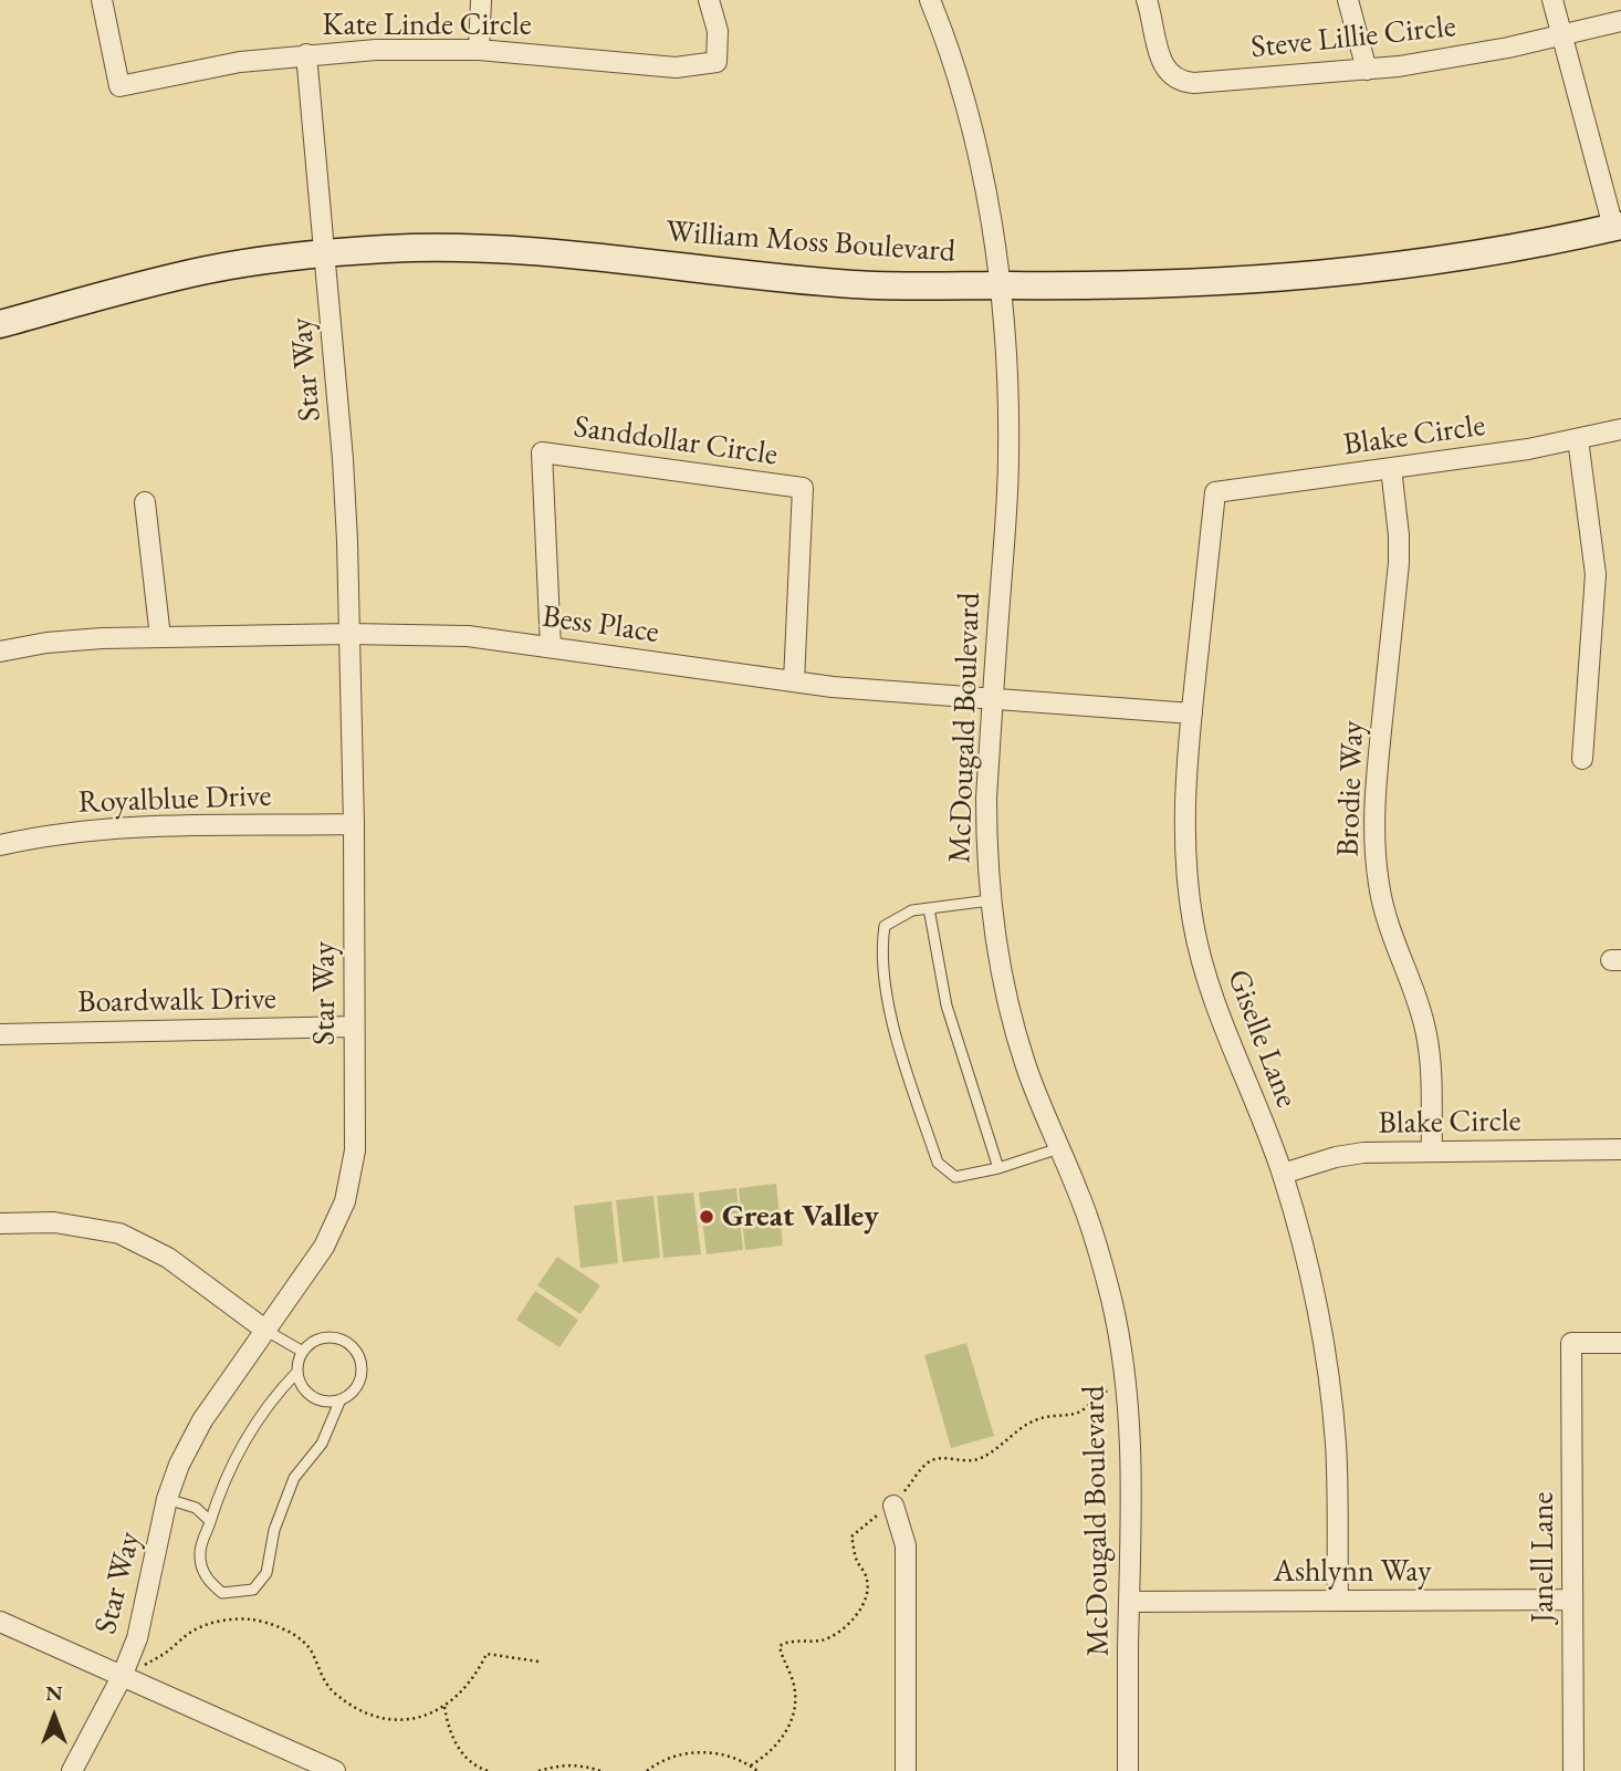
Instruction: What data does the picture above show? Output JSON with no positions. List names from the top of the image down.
{
  "streets": {
    "street": [
      "Kate Linde Circle",
      "Steve Lillie Circle",
      "William Moss Boulevard",
      "Star Way",
      "Blake Circle",
      "Sanddollar Circle",
      "Bess Place",
      "McDougald Boulevard",
      "Brodie Way",
      "Royalblue Drive",
      "Boardwalk Drive",
      "Giselle Lane",
      "Janell Lane",
      "Ashlynn Way"
    ]
  },
  "crossings": [
    ["Kate Linde Circle", "William Moss Boulevard"],
    ["Kate Linde Circle", "Star Way"],
    ["William Moss Boulevard", "Star Way"],
    ["William Moss Boulevard", "McDougald Boulevard"],
    ["Star Way", "Bess Place"],
    ["Star Way", "Royalblue Drive"],
    ["Star Way", "Boardwalk Drive"],
    ["Blake Circle", "Brodie Way"],
    ["Blake Circle", "Giselle Lane"],
    ["Sanddollar Circle", "Bess Place"],
    ["Bess Place", "McDougald Boulevard"],
    ["Bess Place", "Giselle Lane"],
    ["McDougald Boulevard", "Ashlynn Way"],
    ["Giselle Lane", "Ashlynn Way"],
    ["Janell Lane", "Ashlynn Way"]
  ],
  "places": ["Great Valley"],
  "north": "top"
}
